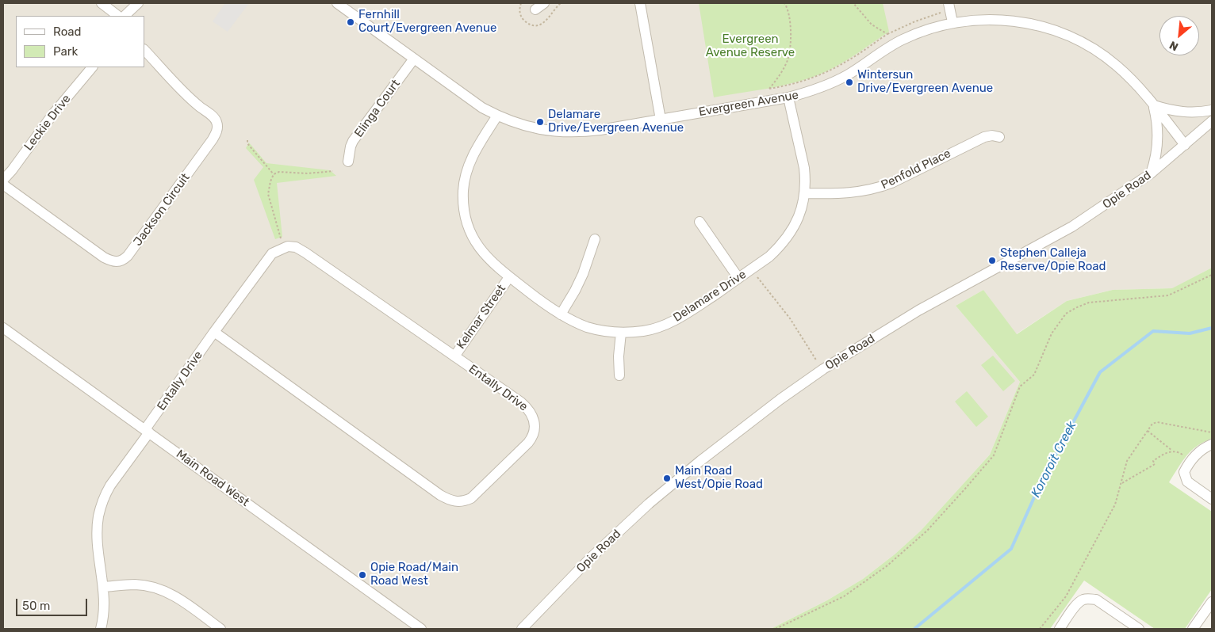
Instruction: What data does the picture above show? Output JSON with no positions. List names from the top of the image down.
{
  "streets": {
    "street": [
      "Evergreen Avenue",
      "Elinga Court",
      "Leckie Drive",
      "Penfold Place",
      "Opie Road",
      "Jackson Circuit",
      "Delamare Drive",
      "Kelmar Street",
      "Entally Drive",
      "Main Road West"
    ]
  },
  "crossings": [
    ["Evergreen Avenue", "Elinga Court"],
    ["Evergreen Avenue", "Opie Road"],
    ["Evergreen Avenue", "Delamare Drive"],
    ["Penfold Place", "Delamare Drive"],
    ["Delamare Drive", "Kelmar Street"],
    ["Kelmar Street", "Entally Drive"],
    ["Entally Drive", "Main Road West"]
  ],
  "water": ["Kororoit Creek"],
  "parks": ["Evergreen Avenue Reserve"],
  "places": [
    "Fernhill Court/Evergreen Avenue",
    "Wintersun Drive/Evergreen Avenue",
    "Delamare Drive/Evergreen Avenue",
    "Stephen Calleja Reserve/Opie Road",
    "Main Road West/Opie Road",
    "Opie Road/Main Road West"
  ],
  "legend": ["Road", "Park"],
  "scale_bar": "50 m",
  "north": "bottom left"
}
